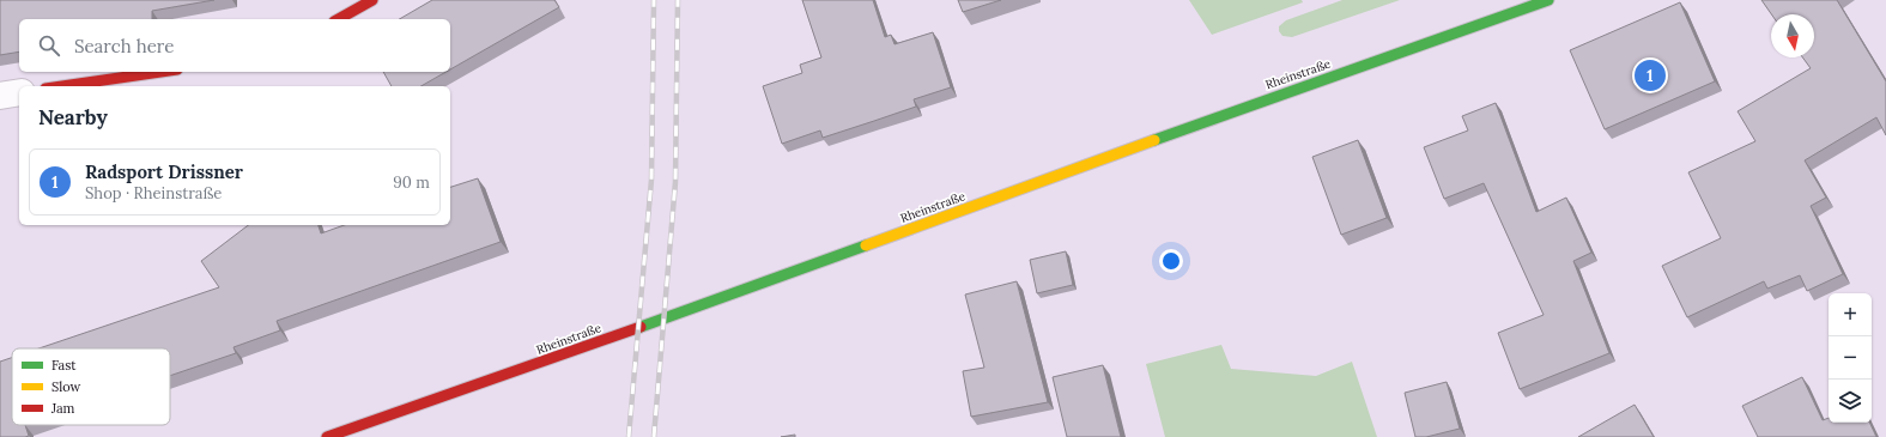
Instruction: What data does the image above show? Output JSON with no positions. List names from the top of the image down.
{
  "streets": {
    "main road": ["Rheinstraße"]
  },
  "legend": ["Fast", "Slow", "Jam"],
  "north": "bottom",
  "page": {
    "search": "Search here",
    "pins": "1",
    "heading": "Nearby",
    "list": [
      {
        "mark": "1",
        "name": "Radsport Drissner",
        "note": "Shop · Rheinstraße",
        "value": "90 m"
      }
    ],
    "map_buttons": ["+", "−"]
  }
}
